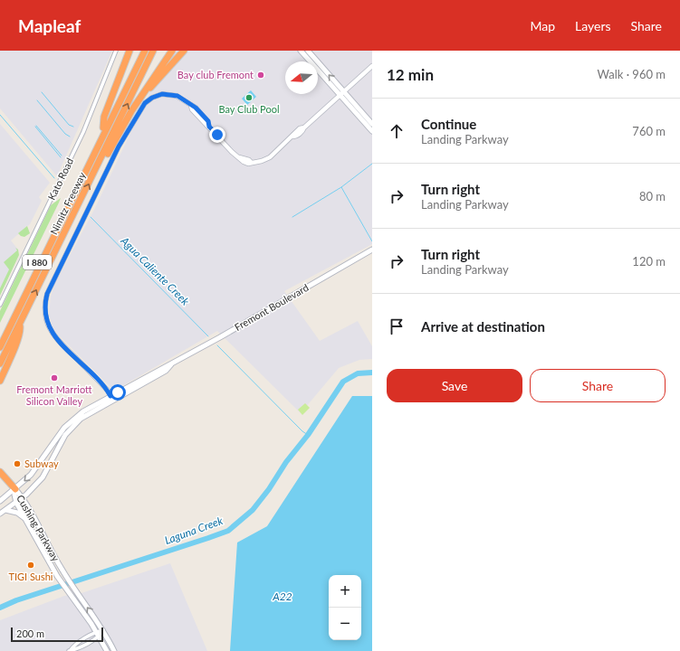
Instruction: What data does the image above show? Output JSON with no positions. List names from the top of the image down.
{
  "streets": {
    "highway": ["Nimitz Freeway", "I 880"],
    "main road": ["Fremont Boulevard", "Cushing Parkway"],
    "street": ["Kato Road"]
  },
  "crossings": [
    ["Fremont Boulevard", "Cushing Parkway"]
  ],
  "water": ["Agua Caliente Creek", "Laguna Creek", "A22"],
  "places": [
    "Bay club Fremont",
    "Bay Club Pool",
    "Fremont Marriott Silicon Valley",
    "Subway",
    "TIGI Sushi"
  ],
  "scale_bar": "200 m",
  "north": "left",
  "page": {
    "header": "Mapleaf",
    "nav": ["Map", "Layers", "Share"],
    "heading": ["12 min", "Walk · 960 m"],
    "list": [
      ["Continue", "Landing Parkway", "760 m"],
      ["Turn right", "Landing Parkway", "80 m"],
      ["Turn right", "Landing Parkway", "120 m"],
      "Arrive at destination"
    ],
    "buttons": ["Save", "Share"],
    "map_buttons": ["+", "−"],
    "scale": "200 m"
  }
}
